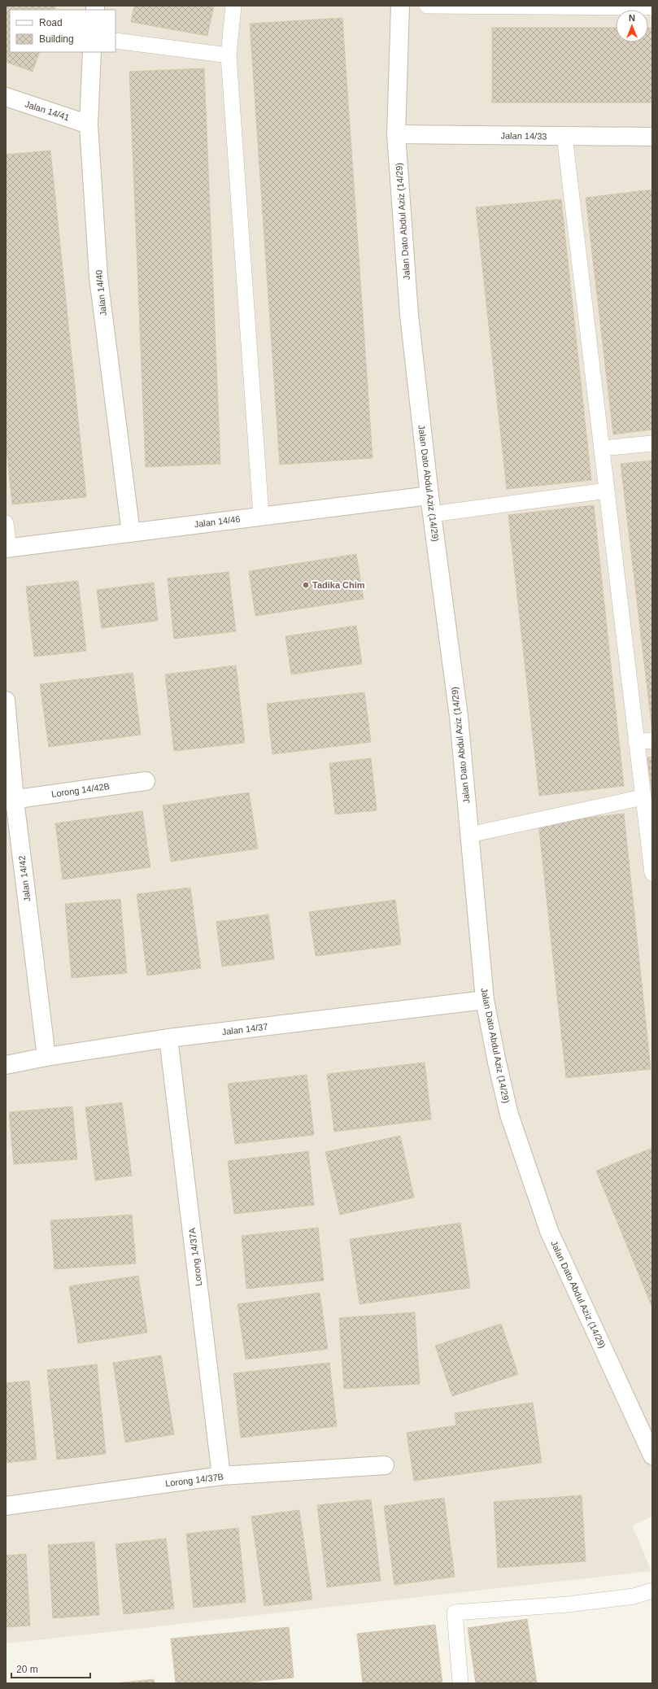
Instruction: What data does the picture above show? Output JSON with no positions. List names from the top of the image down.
{
  "streets": {
    "street": [
      "Jalan 14/41",
      "Jalan 14/33",
      "Jalan Dato Abdul Aziz (14/29)",
      "Jalan 14/40",
      "Jalan 14/46",
      "Lorong 14/42B",
      "Jalan 14/42",
      "Jalan 14/37",
      "Lorong 14/37A",
      "Lorong 14/37B"
    ]
  },
  "crossings": [
    ["Jalan 14/41", "Jalan 14/40"],
    ["Jalan 14/33", "Jalan Dato Abdul Aziz (14/29)"],
    ["Jalan Dato Abdul Aziz (14/29)", "Jalan 14/46"],
    ["Jalan Dato Abdul Aziz (14/29)", "Jalan 14/37"],
    ["Jalan 14/40", "Jalan 14/46"],
    ["Lorong 14/42B", "Jalan 14/42"],
    ["Jalan 14/42", "Jalan 14/37"],
    ["Jalan 14/37", "Lorong 14/37A"],
    ["Lorong 14/37A", "Lorong 14/37B"]
  ],
  "places": ["Tadika Chim"],
  "legend": ["Road", "Building"],
  "scale_bar": "20 m",
  "north": "top"
}
